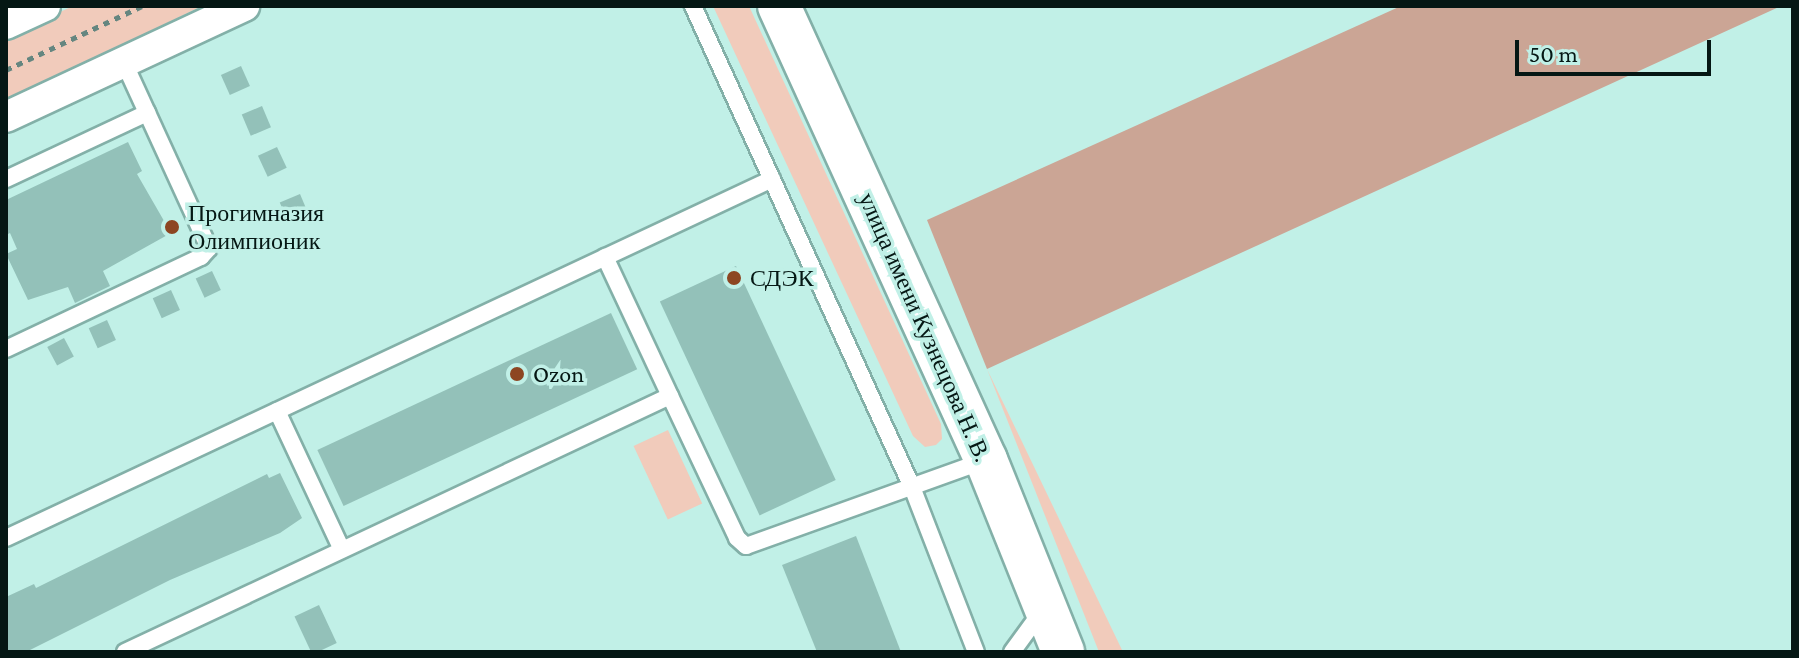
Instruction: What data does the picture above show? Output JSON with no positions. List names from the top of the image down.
{
  "streets": {
    "main road": ["улица имени Кузнецова Н. В."]
  },
  "places": ["Прогимназия Олимпионик", "СДЭК", "Ozon"],
  "scale_bar": "50 m"
}
